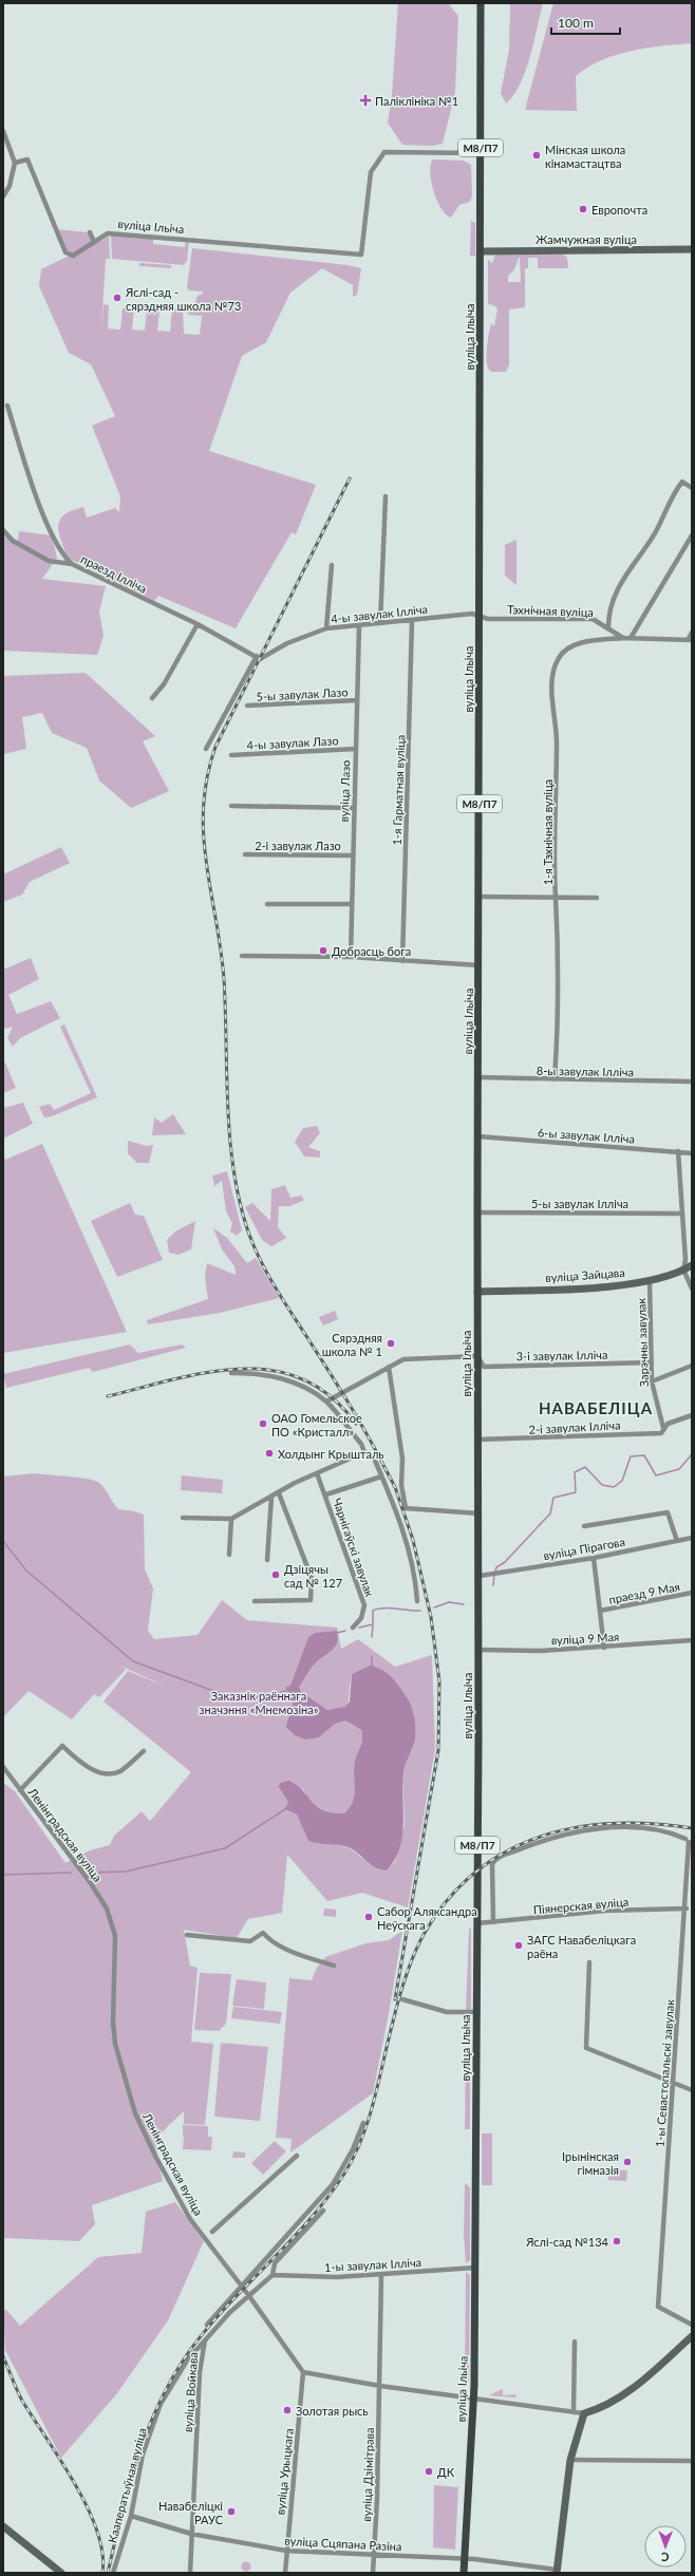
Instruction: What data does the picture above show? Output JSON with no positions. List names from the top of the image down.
{
  "streets": {
    "main road": ["М8/П7", "вуліца Ільіча"],
    "street": [
      "Жамчужная вуліца",
      "праезд Ілліча",
      "Тэхнічная вуліца",
      "4-ы завулак Ілліча",
      "5-ы завулак Лазо",
      "4-ы завулак Лазо",
      "1-я Гарматная вуліца",
      "вуліца Лазо",
      "1-я Тэхнічная вуліца",
      "2-і завулак Лазо",
      "8-ы завулак Ілліча",
      "6-ы завулак Ілліча",
      "5-ы завулак Ілліча",
      "вуліца Зайцава",
      "Зарэчны завулак",
      "3-і завулак Ілліча",
      "2-і завулак Ілліча",
      "Чарнігаўскі завулак",
      "вуліца Пірагова",
      "праезд 9 Мая",
      "вуліца 9 Мая",
      "Ленінградская вуліца",
      "Піянерская вуліца",
      "1-ы Севастопальскі завулак",
      "1-ы завулак Ілліча",
      "вуліца Войкава",
      "вуліца Урыцкага",
      "вуліца Дзімітрава",
      "Кааператыўная вуліца",
      "вуліца Сцяпана Разіна"
    ]
  },
  "crossings": [
    ["вуліца Ільіча", "Жамчужная вуліца"],
    ["вуліца Ільіча", "Тэхнічная вуліца"],
    ["вуліца Ільіча", "4-ы завулак Ілліча"],
    ["вуліца Ільіча", "8-ы завулак Ілліча"],
    ["вуліца Ільіча", "6-ы завулак Ілліча"],
    ["вуліца Ільіча", "5-ы завулак Ілліча"],
    ["вуліца Ільіча", "вуліца Зайцава"],
    ["вуліца Ільіча", "3-і завулак Ілліча"],
    ["вуліца Ільіча", "2-і завулак Ілліча"],
    ["вуліца Ільіча", "вуліца Пірагова"],
    ["вуліца Ільіча", "вуліца 9 Мая"],
    ["вуліца Ільіча", "Піянерская вуліца"],
    ["вуліца Ільіча", "1-ы завулак Ілліча"],
    ["вуліца Ільіча", "вуліца Сцяпана Разіна"],
    ["праезд Ілліча", "4-ы завулак Ілліча"],
    ["Тэхнічная вуліца", "4-ы завулак Ілліча"],
    ["Тэхнічная вуліца", "1-я Тэхнічная вуліца"],
    ["4-ы завулак Ілліча", "1-я Гарматная вуліца"],
    ["4-ы завулак Ілліча", "вуліца Лазо"],
    ["5-ы завулак Лазо", "вуліца Лазо"],
    ["4-ы завулак Лазо", "вуліца Лазо"],
    ["вуліца Лазо", "2-і завулак Лазо"],
    ["1-я Тэхнічная вуліца", "8-ы завулак Ілліча"],
    ["вуліца Зайцава", "Зарэчны завулак"],
    ["Зарэчны завулак", "3-і завулак Ілліча"],
    ["Зарэчны завулак", "2-і завулак Ілліча"],
    ["вуліца Пірагова", "праезд 9 Мая"],
    ["праезд 9 Мая", "вуліца 9 Мая"],
    ["Ленінградская вуліца", "вуліца Войкава"],
    ["Ленінградская вуліца", "вуліца Урыцкага"],
    ["Піянерская вуліца", "1-ы Севастопальскі завулак"],
    ["1-ы завулак Ілліча", "вуліца Войкава"],
    ["1-ы завулак Ілліча", "вуліца Дзімітрава"],
    ["вуліца Войкава", "Кааператыўная вуліца"],
    ["вуліца Войкава", "вуліца Сцяпана Разіна"],
    ["вуліца Урыцкага", "вуліца Сцяпана Разіна"],
    ["вуліца Дзімітрава", "вуліца Сцяпана Разіна"],
    ["Кааператыўная вуліца", "вуліца Сцяпана Разіна"]
  ],
  "districts": ["НАВАБЕЛІЦА"],
  "parks": ["Заказнік раённага значэння «Мнемозіна»"],
  "places": {
    "health": ["Паліклініка №1"],
    "other": [
      "Мінская школа кінамастацтва",
      "Европочта",
      "Яслі-сад - сярэдняя школа №73",
      "Добрасць бога",
      "Сярэдняя школа № 1",
      "ОАО Гомельское ПО «Кристалл»",
      "Холдынг Крышталь",
      "Дзіцячы сад № 127",
      "Сабор Аляксандра Неўскага",
      "ЗАГС Навабеліцкага раёна",
      "Ірынінская гімназія",
      "Яслі-сад №134",
      "Золотая рысь",
      "ДК",
      "Навабеліцкі РАУС"
    ]
  },
  "scale_bar": "100 m",
  "north": "bottom"
}
